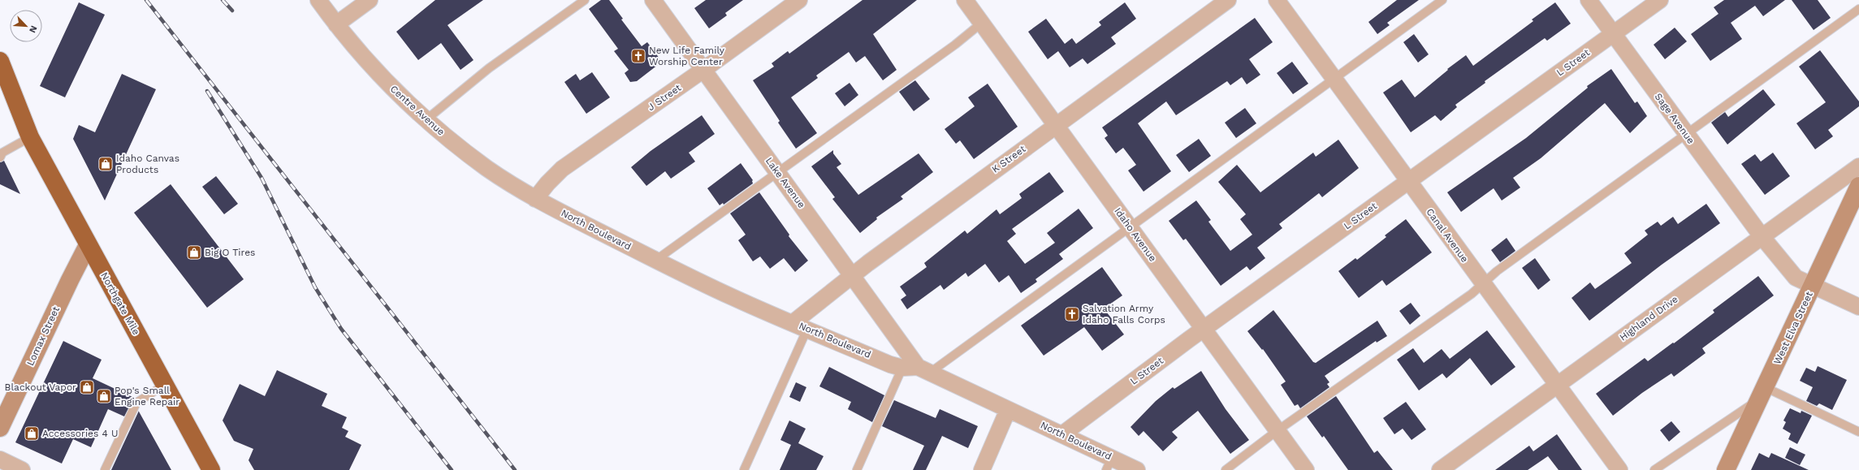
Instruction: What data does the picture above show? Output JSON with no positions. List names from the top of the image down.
{
  "streets": {
    "highway": ["Northgate Mile"],
    "street": [
      "L Street",
      "J Street",
      "Centre Avenue",
      "Sage Avenue",
      "K Street",
      "Lake Avenue",
      "North Boulevard",
      "Idaho Avenue",
      "Canal Avenue",
      "Highland Drive",
      "West Elva Street",
      "Lomax Street"
    ]
  },
  "crossings": [
    ["L Street", "Sage Avenue"],
    ["L Street", "North Boulevard"],
    ["L Street", "Idaho Avenue"],
    ["L Street", "Canal Avenue"],
    ["J Street", "Centre Avenue"],
    ["J Street", "Lake Avenue"],
    ["J Street", "North Boulevard"],
    ["Centre Avenue", "North Boulevard"],
    ["Sage Avenue", "Highland Drive"],
    ["Sage Avenue", "West Elva Street"],
    ["K Street", "Lake Avenue"],
    ["K Street", "North Boulevard"],
    ["K Street", "Idaho Avenue"],
    ["Lake Avenue", "North Boulevard"],
    ["Canal Avenue", "Highland Drive"],
    ["Northgate Mile", "Lomax Street"]
  ],
  "places": {
    "church": ["New Life Family Worship Center", "Salvation Army Idaho Falls Corps"],
    "shop": [
      "Idaho Canvas Products",
      "Big O Tires",
      "Blackout Vapor",
      "Pop's Small Engine Repair",
      "Accessories 4 U"
    ]
  },
  "north": "bottom right"
}
